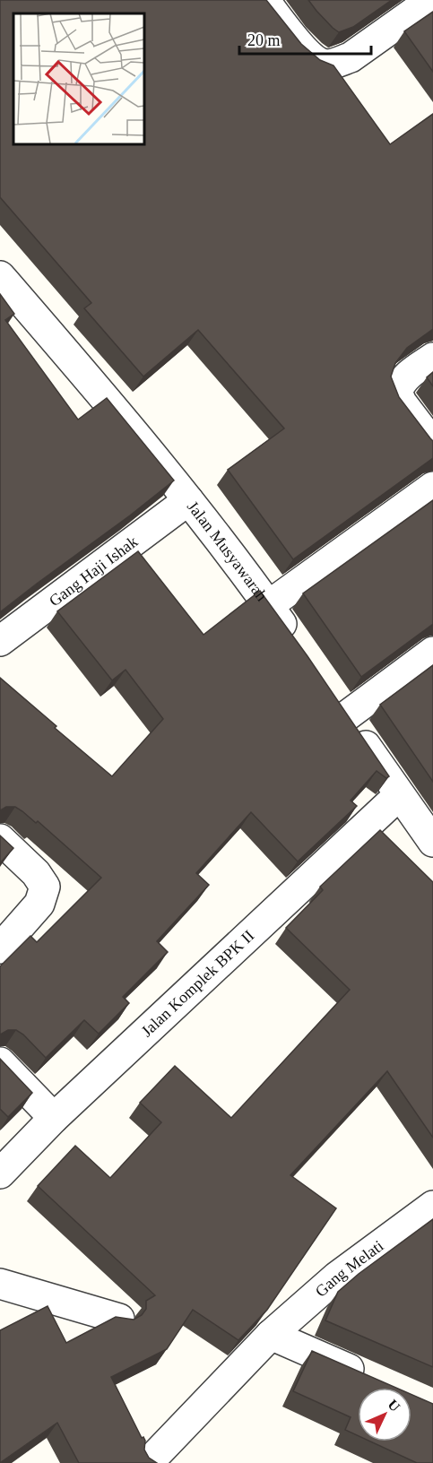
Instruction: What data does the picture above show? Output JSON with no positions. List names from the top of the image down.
{
  "streets": {
    "street": [
      "Jalan Musyawarah",
      "Gang Haji Ishak",
      "Jalan Komplek BPK II",
      "Gang Melati"
    ]
  },
  "crossings": [
    ["Jalan Musyawarah", "Gang Haji Ishak"]
  ],
  "scale_bar": "20 m",
  "north": "top right"
}
